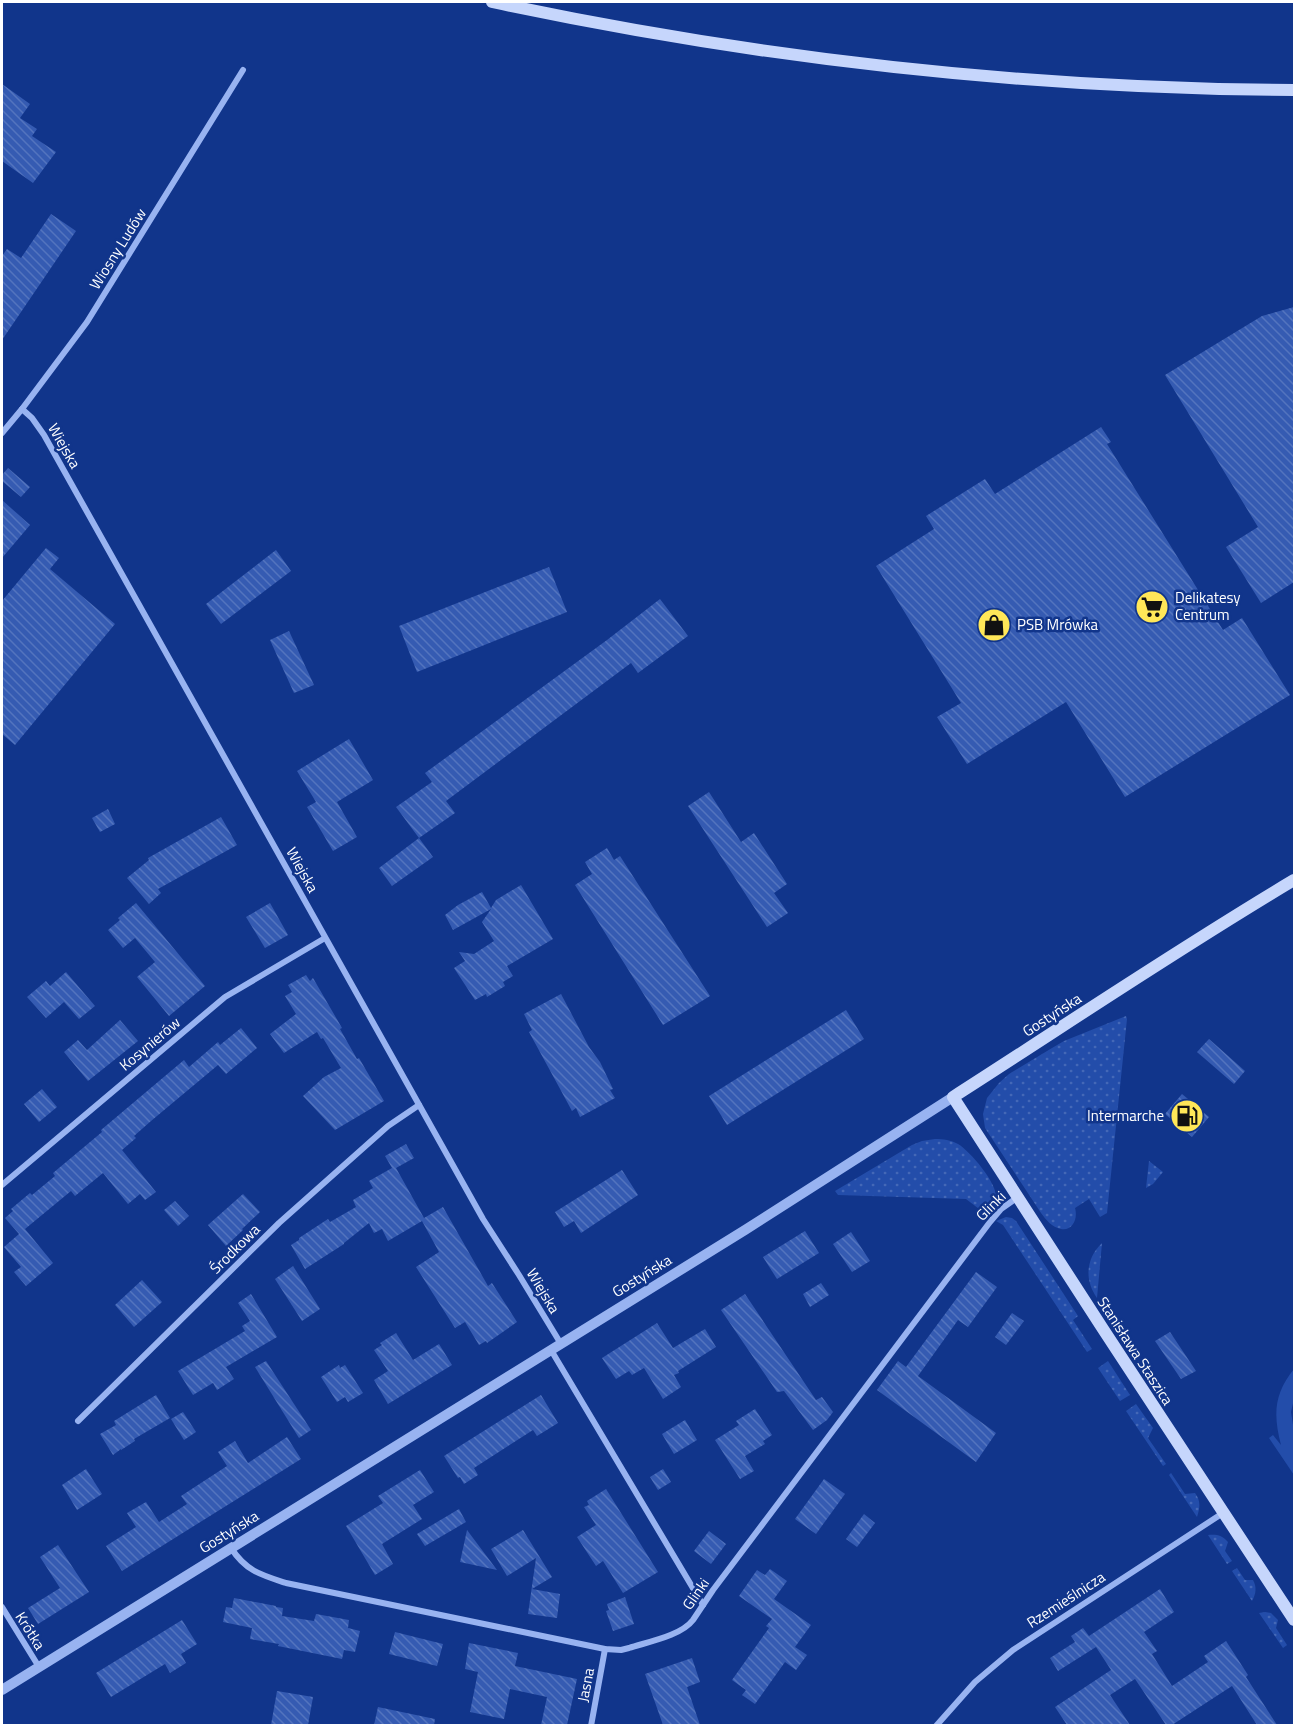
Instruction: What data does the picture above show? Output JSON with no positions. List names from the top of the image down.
{
  "streets": {
    "main road": ["Gostyńska", "Stanisława Staszica"],
    "street": [
      "Wiosny Ludów",
      "Wiejska",
      "Kosynierów",
      "Glinki",
      "Środkowa",
      "Rzemieślnicza",
      "Krótka",
      "Jasna"
    ]
  },
  "crossings": [
    ["Wiosny Ludów", "Wiejska"],
    ["Wiejska", "Gostyńska"],
    ["Wiejska", "Kosynierów"],
    ["Wiejska", "Środkowa"],
    ["Gostyńska", "Glinki"],
    ["Gostyńska", "Stanisława Staszica"],
    ["Gostyńska", "Krótka"],
    ["Glinki", "Stanisława Staszica"],
    ["Glinki", "Jasna"],
    ["Stanisława Staszica", "Rzemieślnicza"]
  ],
  "places": {
    "supermarket": ["Delikatesy Centrum"],
    "shop": ["PSB Mrówka"],
    "fuel station": ["Intermarche"]
  }
}
